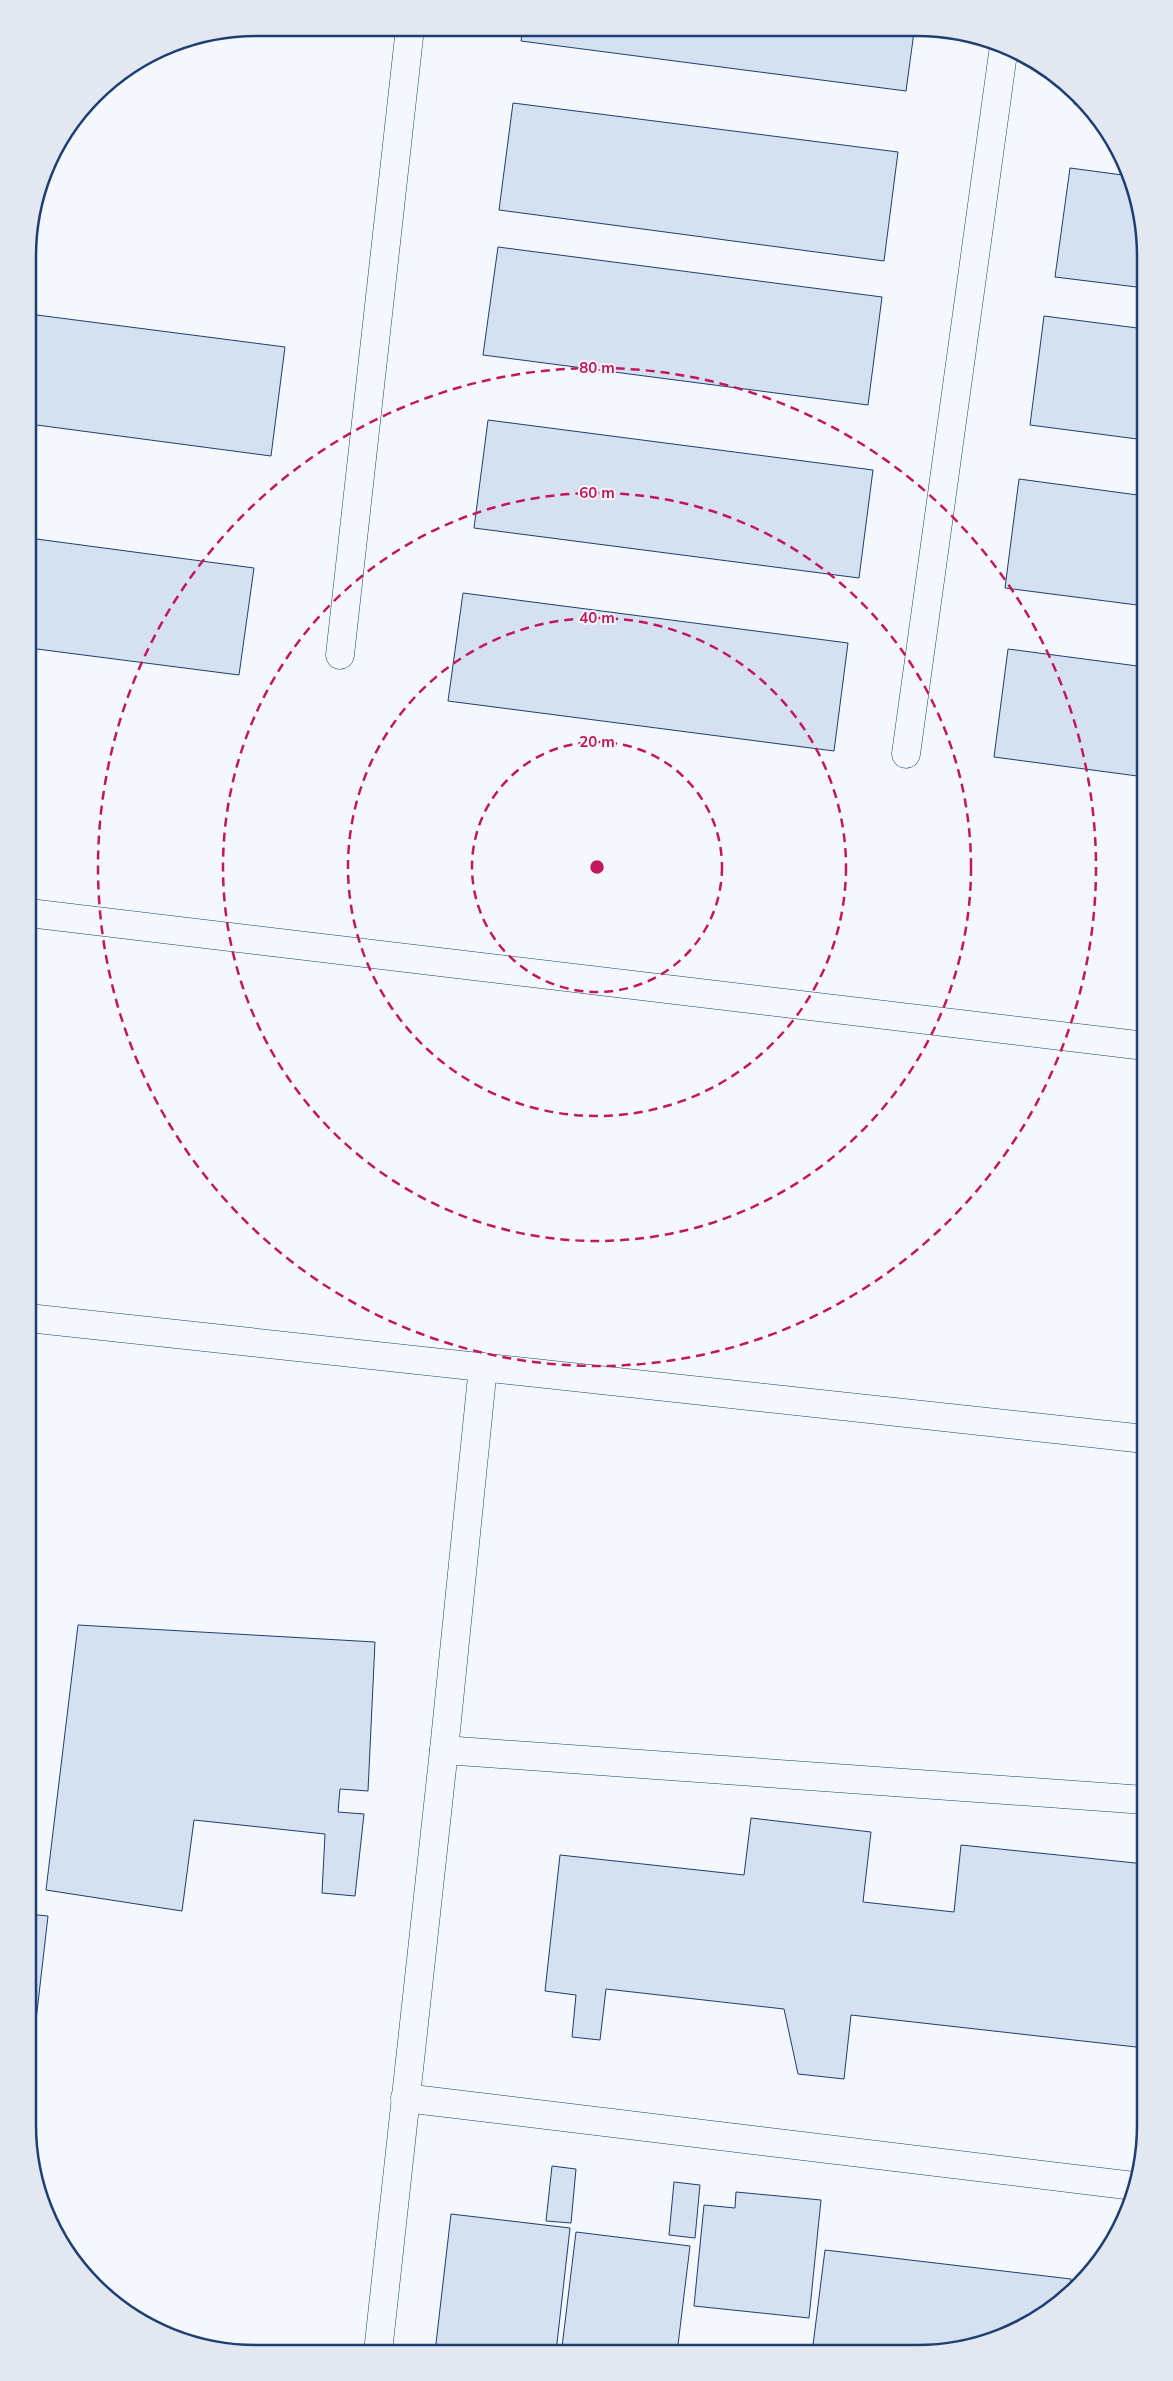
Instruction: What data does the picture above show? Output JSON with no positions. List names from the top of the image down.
{
  "rings": [
    "80 m",
    "60 m",
    "40 m",
    "20 m"
  ]
}
